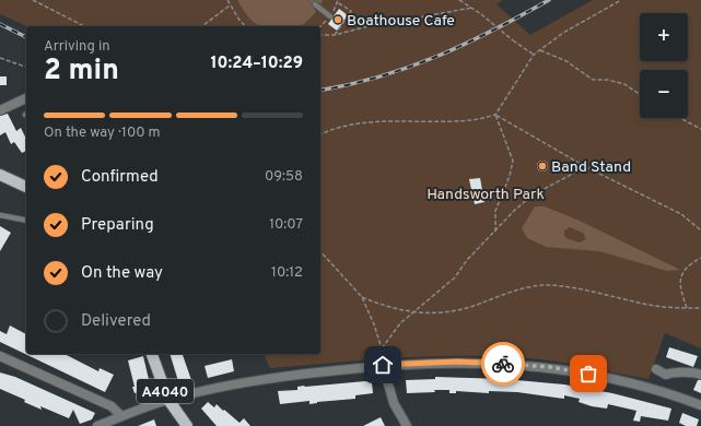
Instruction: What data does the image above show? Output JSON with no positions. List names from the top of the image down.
{
  "streets": {
    "main road": ["A4040"]
  },
  "parks": ["Handsworth Park"],
  "places": ["Boathouse Cafe", "Band Stand"],
  "page": {
    "map_buttons": ["+", "−"],
    "heading": ["2 min", "Arriving in", "10:24–10:29"],
    "bar": "On the way · 100 m",
    "list": [
      ["Confirmed", "09:58"],
      ["Preparing", "10:07"],
      ["On the way", "10:12"],
      "Delivered"
    ]
  }
}
